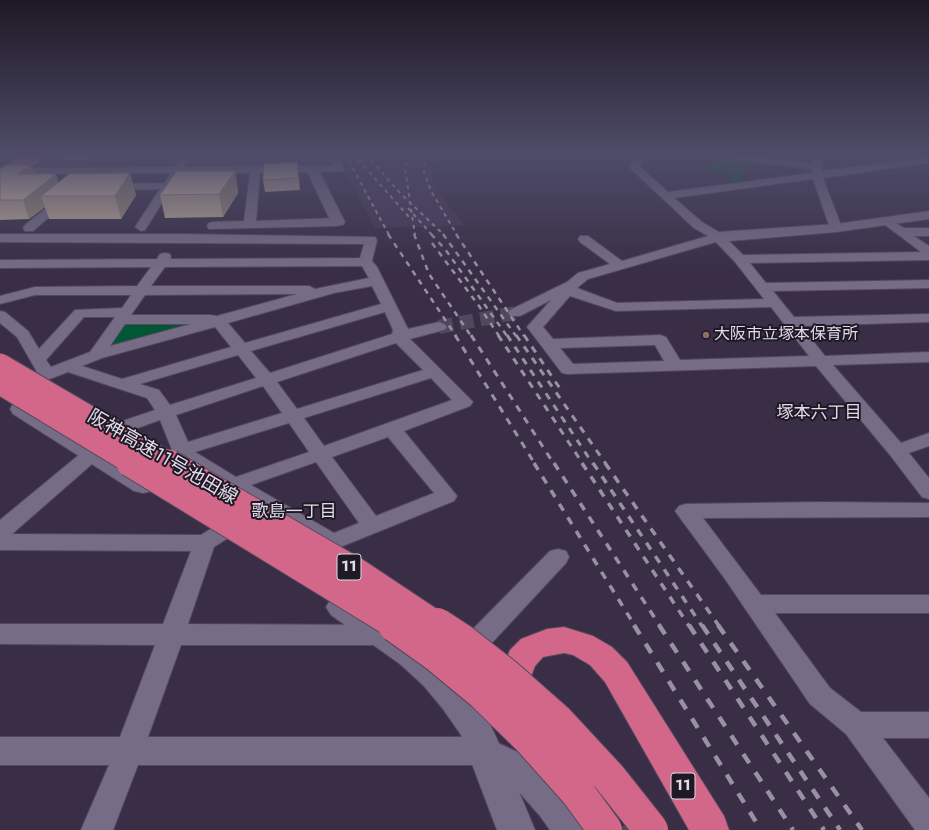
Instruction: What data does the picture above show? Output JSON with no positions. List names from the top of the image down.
{
  "streets": {
    "highway": ["阪神高速11号池田線", "11"]
  },
  "districts": ["塚本六丁目", "歌島一丁目"],
  "places": ["大阪市立塚本保育所"]
}
